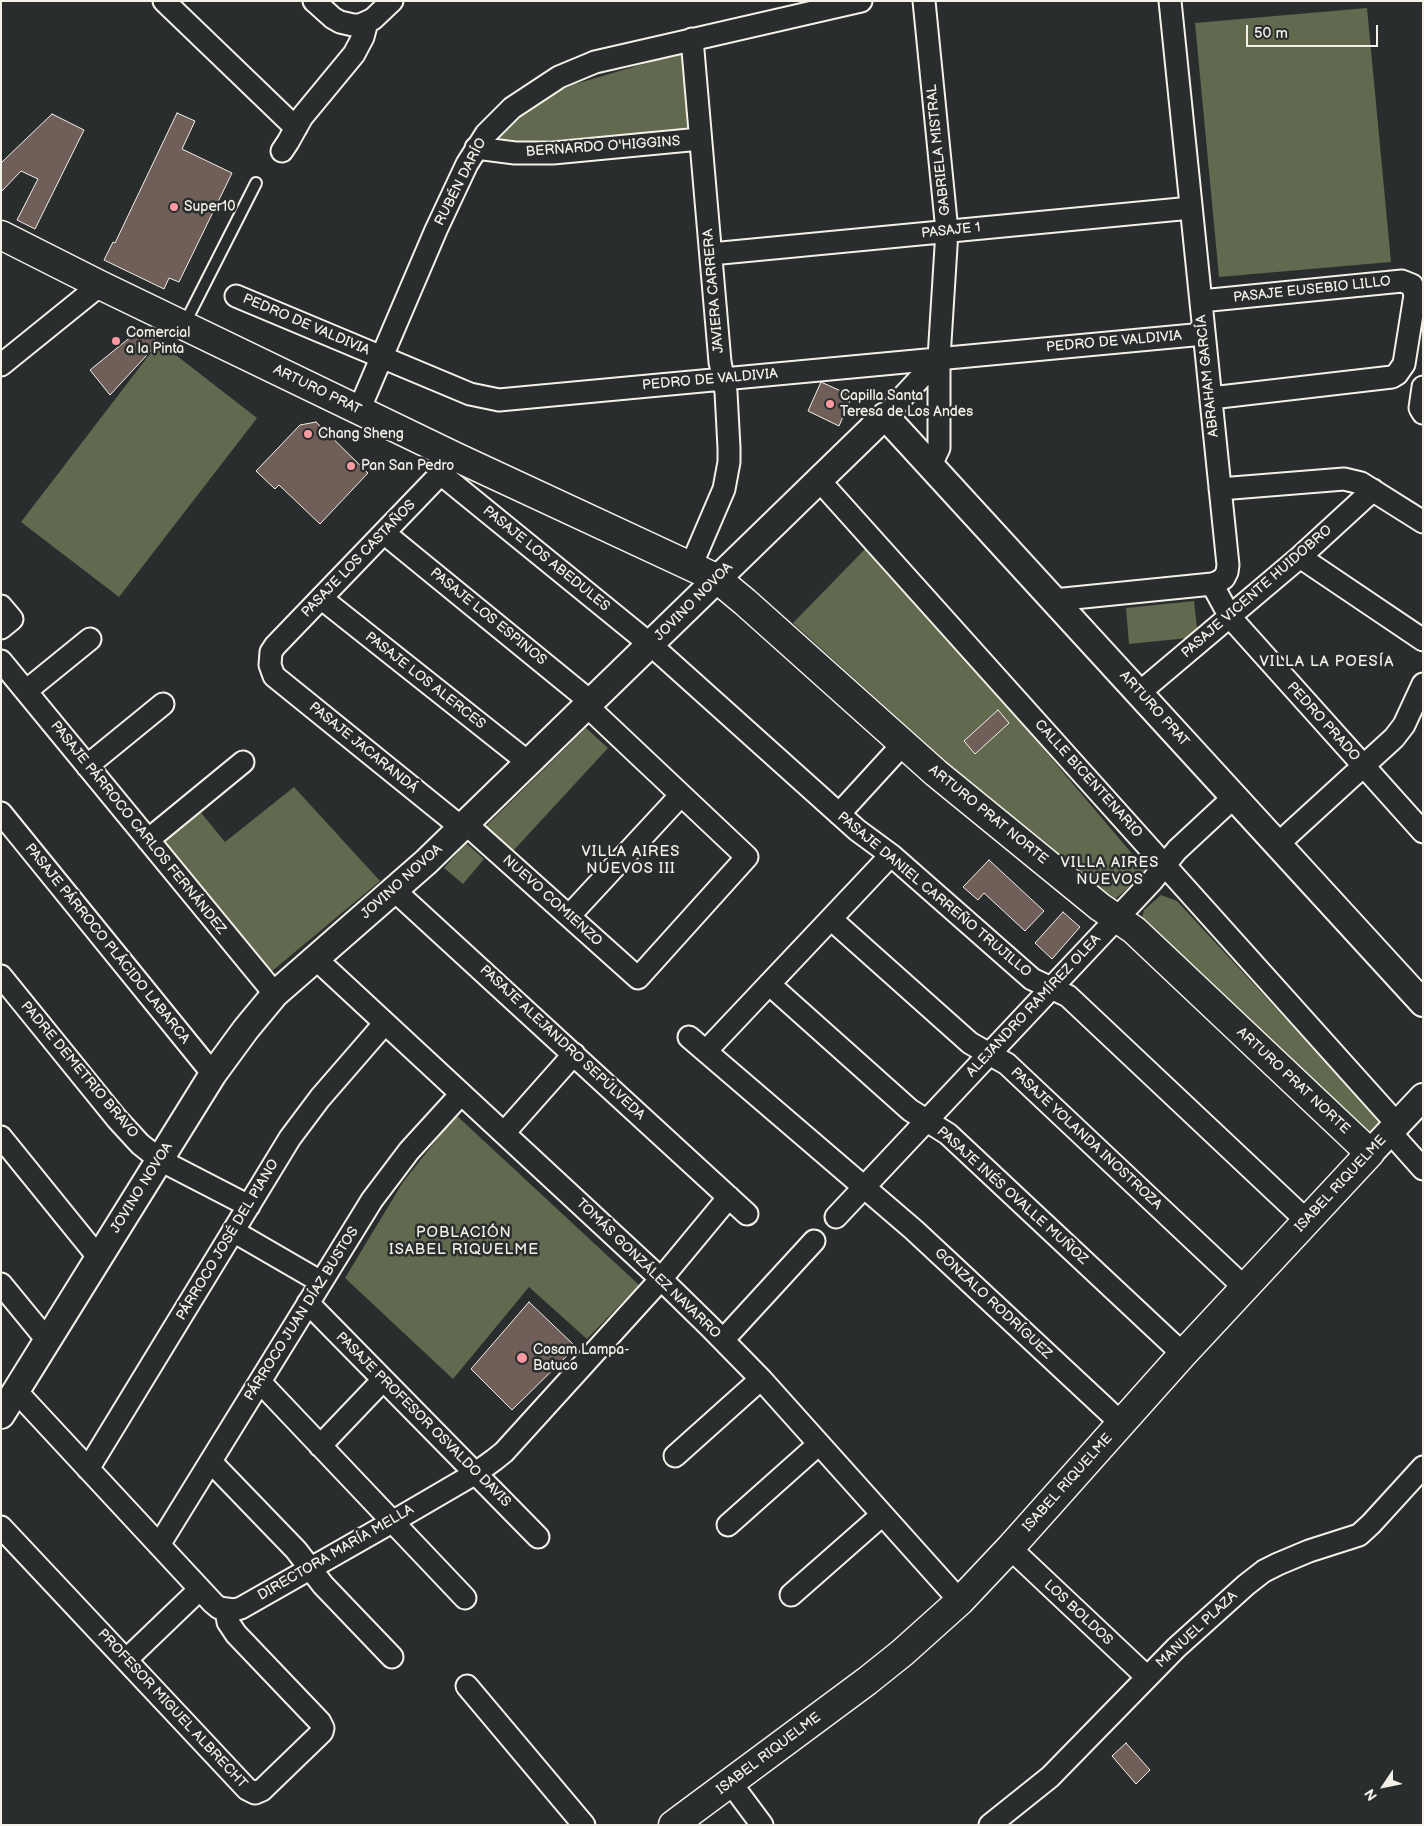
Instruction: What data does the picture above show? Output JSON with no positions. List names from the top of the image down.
{
  "streets": {
    "main road": ["ARTURO PRAT", "ARTURO PRAT NORTE", "ISABEL RIQUELME"],
    "street": [
      "BERNARDO O'HIGGINS",
      "GABRIELA MISTRAL",
      "RUBÉN DARÍO",
      "PASAJE 1",
      "PASAJE EUSEBIO LILLO",
      "JAVIERA CARRERA",
      "PEDRO DE VALDIVIA",
      "ABRAHAM GARCÍA",
      "PASAJE LOS CASTAÑOS",
      "PASAJE LOS ABEDULES",
      "PASAJE VICENTE HUIDOBRO",
      "JOVINO NOVOA",
      "PASAJE LOS ESPINOS",
      "PASAJE LOS ALERCES",
      "PEDRO PRADO",
      "PASAJE JACARANDÁ",
      "CALLE BICENTENARIO",
      "PASAJE PÁRROCO CARLOS FERNÁNDEZ",
      "PASAJE DANIEL CARREÑO TRUJILLO",
      "NUEVO COMIENZO",
      "PASAJE PÁRROCO PLÁCIDO LABARCA",
      "ALEJANDRO RAMÍREZ OLEA",
      "PASAJE ALEJANDRO SEPÚLVEDA",
      "PADRE DEMETRIO BRAVO",
      "PASAJE YOLANDA INOSTROZA",
      "PASAJE INÉS OVALLE MUÑOZ",
      "PÁRROCO JOSÉ DEL PIANO",
      "TOMÁS GONZÁLEZ NAVARRO",
      "GONZALO RODRÍGUEZ",
      "PÁRROCO JUAN DÍAZ BUSTOS",
      "PASAJE PROFESOR OSVALDO DAVIS",
      "DIRECTORA MARÍA MELLA",
      "LOS BOLDOS",
      "MANUEL PLAZA",
      "PROFESOR MIGUEL ALBRECHT"
    ]
  },
  "crossings": [
    ["BERNARDO O'HIGGINS", "RUBÉN DARÍO"],
    ["BERNARDO O'HIGGINS", "JAVIERA CARRERA"],
    ["GABRIELA MISTRAL", "PASAJE 1"],
    ["GABRIELA MISTRAL", "PEDRO DE VALDIVIA"],
    ["GABRIELA MISTRAL", "ARTURO PRAT"],
    ["RUBÉN DARÍO", "JAVIERA CARRERA"],
    ["RUBÉN DARÍO", "PEDRO DE VALDIVIA"],
    ["RUBÉN DARÍO", "ARTURO PRAT"],
    ["PASAJE 1", "JAVIERA CARRERA"],
    ["PASAJE 1", "ABRAHAM GARCÍA"],
    ["PASAJE EUSEBIO LILLO", "ABRAHAM GARCÍA"],
    ["JAVIERA CARRERA", "PEDRO DE VALDIVIA"],
    ["JAVIERA CARRERA", "ARTURO PRAT"],
    ["PEDRO DE VALDIVIA", "ABRAHAM GARCÍA"],
    ["ABRAHAM GARCÍA", "PEDRO PRADO"],
    ["ARTURO PRAT", "PASAJE LOS CASTAÑOS"],
    ["ARTURO PRAT", "PASAJE LOS ABEDULES"],
    ["ARTURO PRAT", "PASAJE VICENTE HUIDOBRO"],
    ["ARTURO PRAT", "JOVINO NOVOA"],
    ["ARTURO PRAT", "ARTURO PRAT NORTE"],
    ["ARTURO PRAT", "ALEJANDRO RAMÍREZ OLEA"],
    ["PASAJE LOS CASTAÑOS", "PASAJE LOS ABEDULES"],
    ["PASAJE LOS CASTAÑOS", "PASAJE LOS ESPINOS"],
    ["PASAJE LOS CASTAÑOS", "PASAJE LOS ALERCES"],
    ["PASAJE LOS CASTAÑOS", "PASAJE JACARANDÁ"],
    ["PASAJE LOS ABEDULES", "JOVINO NOVOA"],
    ["PASAJE LOS ABEDULES", "PASAJE DANIEL CARREÑO TRUJILLO"],
    ["PASAJE VICENTE HUIDOBRO", "PEDRO PRADO"],
    ["JOVINO NOVOA", "PASAJE LOS ESPINOS"],
    ["JOVINO NOVOA", "PASAJE LOS ALERCES"],
    ["JOVINO NOVOA", "PASAJE JACARANDÁ"],
    ["JOVINO NOVOA", "CALLE BICENTENARIO"],
    ["JOVINO NOVOA", "ARTURO PRAT NORTE"],
    ["JOVINO NOVOA", "PASAJE PÁRROCO CARLOS FERNÁNDEZ"],
    ["JOVINO NOVOA", "PASAJE DANIEL CARREÑO TRUJILLO"],
    ["JOVINO NOVOA", "NUEVO COMIENZO"],
    ["JOVINO NOVOA", "PASAJE PÁRROCO PLÁCIDO LABARCA"],
    ["JOVINO NOVOA", "PASAJE ALEJANDRO SEPÚLVEDA"],
    ["JOVINO NOVOA", "PADRE DEMETRIO BRAVO"],
    ["JOVINO NOVOA", "TOMÁS GONZÁLEZ NAVARRO"],
    ["PASAJE JACARANDÁ", "NUEVO COMIENZO"],
    ["CALLE BICENTENARIO", "ALEJANDRO RAMÍREZ OLEA"],
    ["CALLE BICENTENARIO", "ISABEL RIQUELME"],
    ["ARTURO PRAT NORTE", "ALEJANDRO RAMÍREZ OLEA"],
    ["ARTURO PRAT NORTE", "ISABEL RIQUELME"],
    ["PASAJE DANIEL CARREÑO TRUJILLO", "ALEJANDRO RAMÍREZ OLEA"],
    ["PASAJE DANIEL CARREÑO TRUJILLO", "ISABEL RIQUELME"],
    ["ALEJANDRO RAMÍREZ OLEA", "PASAJE YOLANDA INOSTROZA"],
    ["ALEJANDRO RAMÍREZ OLEA", "PASAJE INÉS OVALLE MUÑOZ"],
    ["ALEJANDRO RAMÍREZ OLEA", "GONZALO RODRÍGUEZ"],
    ["PADRE DEMETRIO BRAVO", "PÁRROCO JOSÉ DEL PIANO"],
    ["PASAJE YOLANDA INOSTROZA", "ISABEL RIQUELME"],
    ["ISABEL RIQUELME", "PASAJE INÉS OVALLE MUÑOZ"],
    ["ISABEL RIQUELME", "TOMÁS GONZÁLEZ NAVARRO"],
    ["ISABEL RIQUELME", "GONZALO RODRÍGUEZ"],
    ["ISABEL RIQUELME", "LOS BOLDOS"],
    ["PÁRROCO JOSÉ DEL PIANO", "TOMÁS GONZÁLEZ NAVARRO"],
    ["TOMÁS GONZÁLEZ NAVARRO", "PÁRROCO JUAN DÍAZ BUSTOS"],
    ["TOMÁS GONZÁLEZ NAVARRO", "DIRECTORA MARÍA MELLA"],
    ["PÁRROCO JUAN DÍAZ BUSTOS", "PASAJE PROFESOR OSVALDO DAVIS"],
    ["PASAJE PROFESOR OSVALDO DAVIS", "DIRECTORA MARÍA MELLA"],
    ["DIRECTORA MARÍA MELLA", "PROFESOR MIGUEL ALBRECHT"],
    ["LOS BOLDOS", "MANUEL PLAZA"]
  ],
  "districts": [
    "VILLA LA POESÍA",
    "VILLA AIRES NUEVOS III",
    "VILLA AIRES NUEVOS",
    "POBLACIÓN ISABEL RIQUELME"
  ],
  "places": [
    "Super10",
    "Comercial a la Pinta",
    "Capilla Santa Teresa de Los Andes",
    "Chang Sheng",
    "Pan San Pedro",
    "Cosam Lampa- Batuco"
  ],
  "scale_bar": "50 m",
  "north": "bottom left"
}
